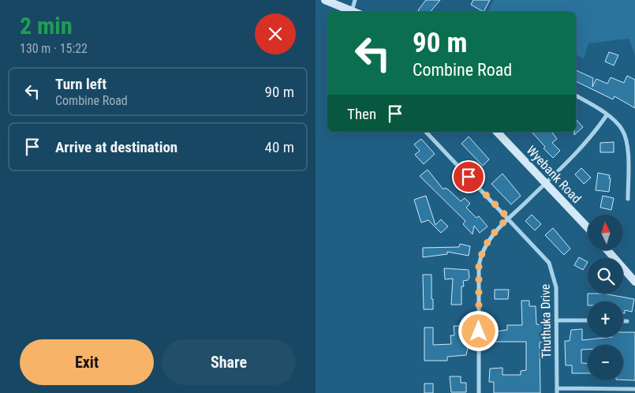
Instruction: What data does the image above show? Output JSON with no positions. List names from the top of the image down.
{
  "streets": {
    "street": ["Wyebank Road", "Thuthuka Drive"]
  },
  "north": "top",
  "page": {
    "heading": ["2 min", "130 m · 15:22"],
    "turn": ["90 m", "Combine Road"],
    "list": [
      {
        "name": "Turn left",
        "note": "Combine Road",
        "value": "90 m"
      },
      {
        "name": "Arrive at destination",
        "value": "40 m"
      }
    ],
    "then": "Then",
    "map_buttons": ["+", "−"],
    "buttons": ["Exit", "Share"]
  }
}
